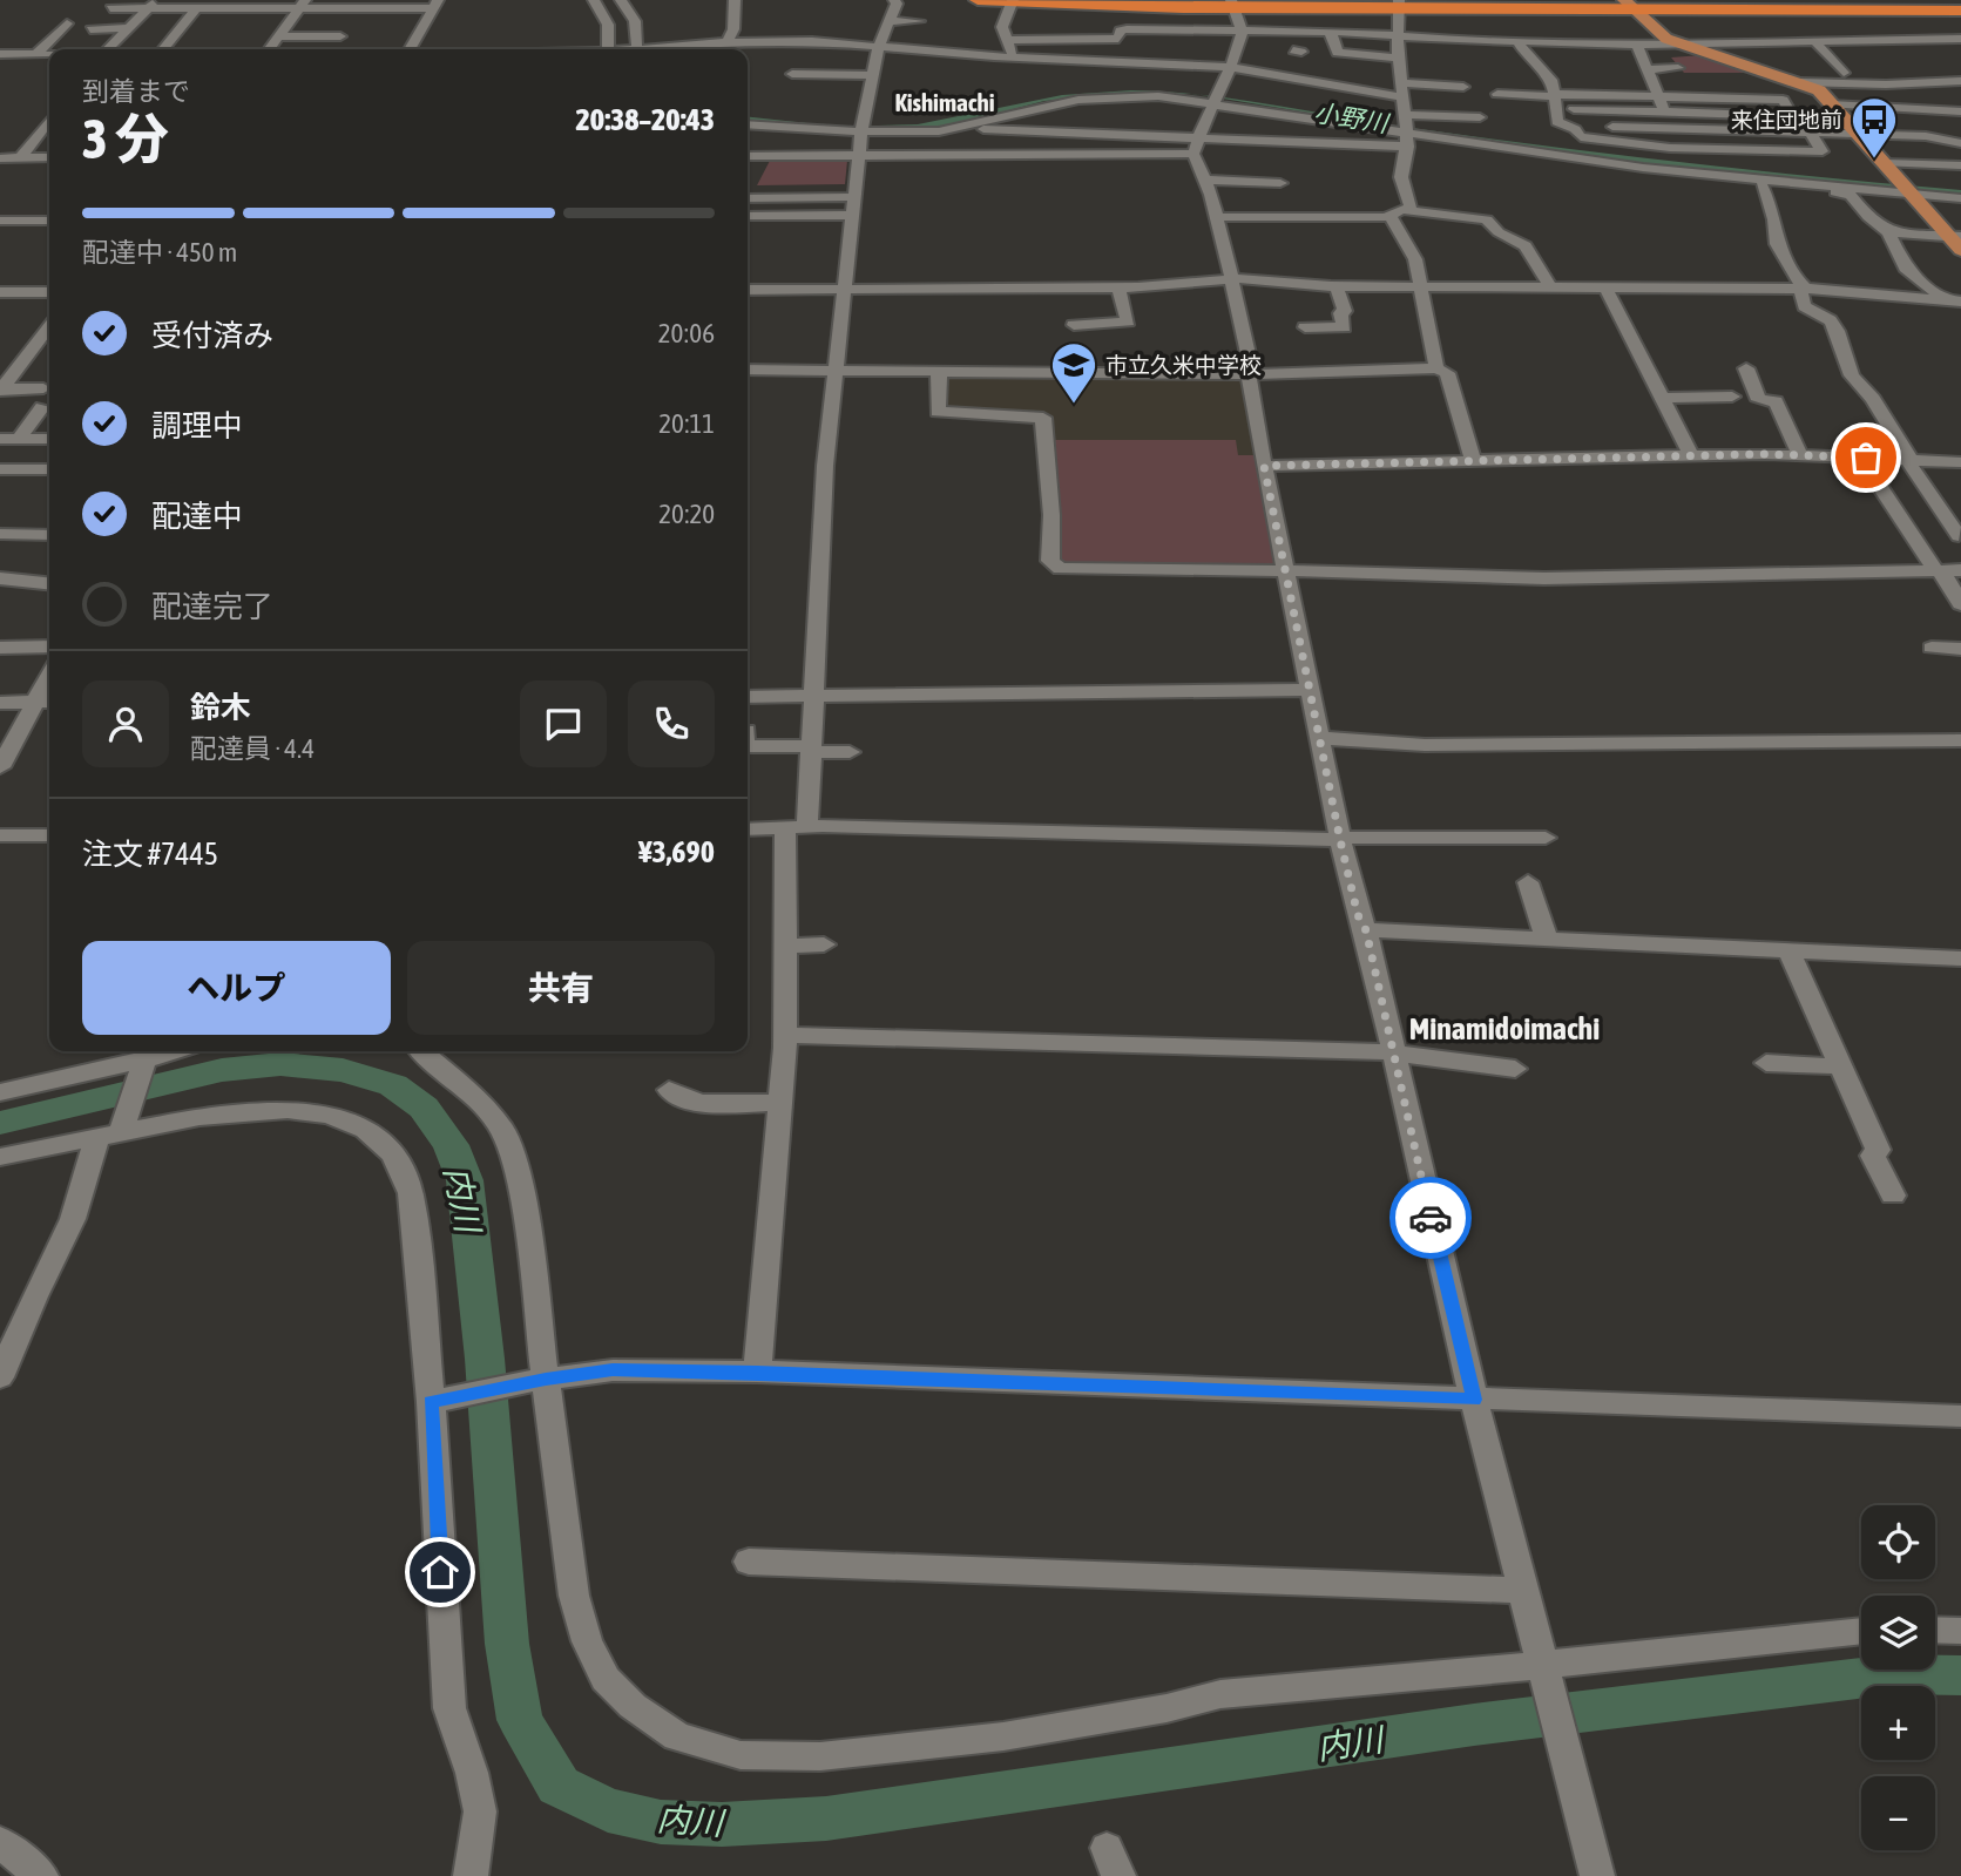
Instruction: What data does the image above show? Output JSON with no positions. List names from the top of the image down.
{
  "districts": ["Kishimachi", "Minamidoimachi"],
  "water": ["小野川", "内川"],
  "places": {
    "bus stop": ["来住団地前"],
    "school or university": ["市立久米中学校"]
  },
  "page": {
    "heading": ["3 分", "到着まで", "20:38–20:43"],
    "panel": [
      "鈴木",
      "配達員 · 4.4",
      "注文 #7445",
      "¥3,690"
    ],
    "bar": "配達中 · 450 m",
    "list": [
      ["受付済み", "20:06"],
      ["調理中", "20:11"],
      ["配達中", "20:20"],
      "配達完了"
    ],
    "buttons": ["ヘルプ", "共有"],
    "map_buttons": ["+", "−"]
  }
}
